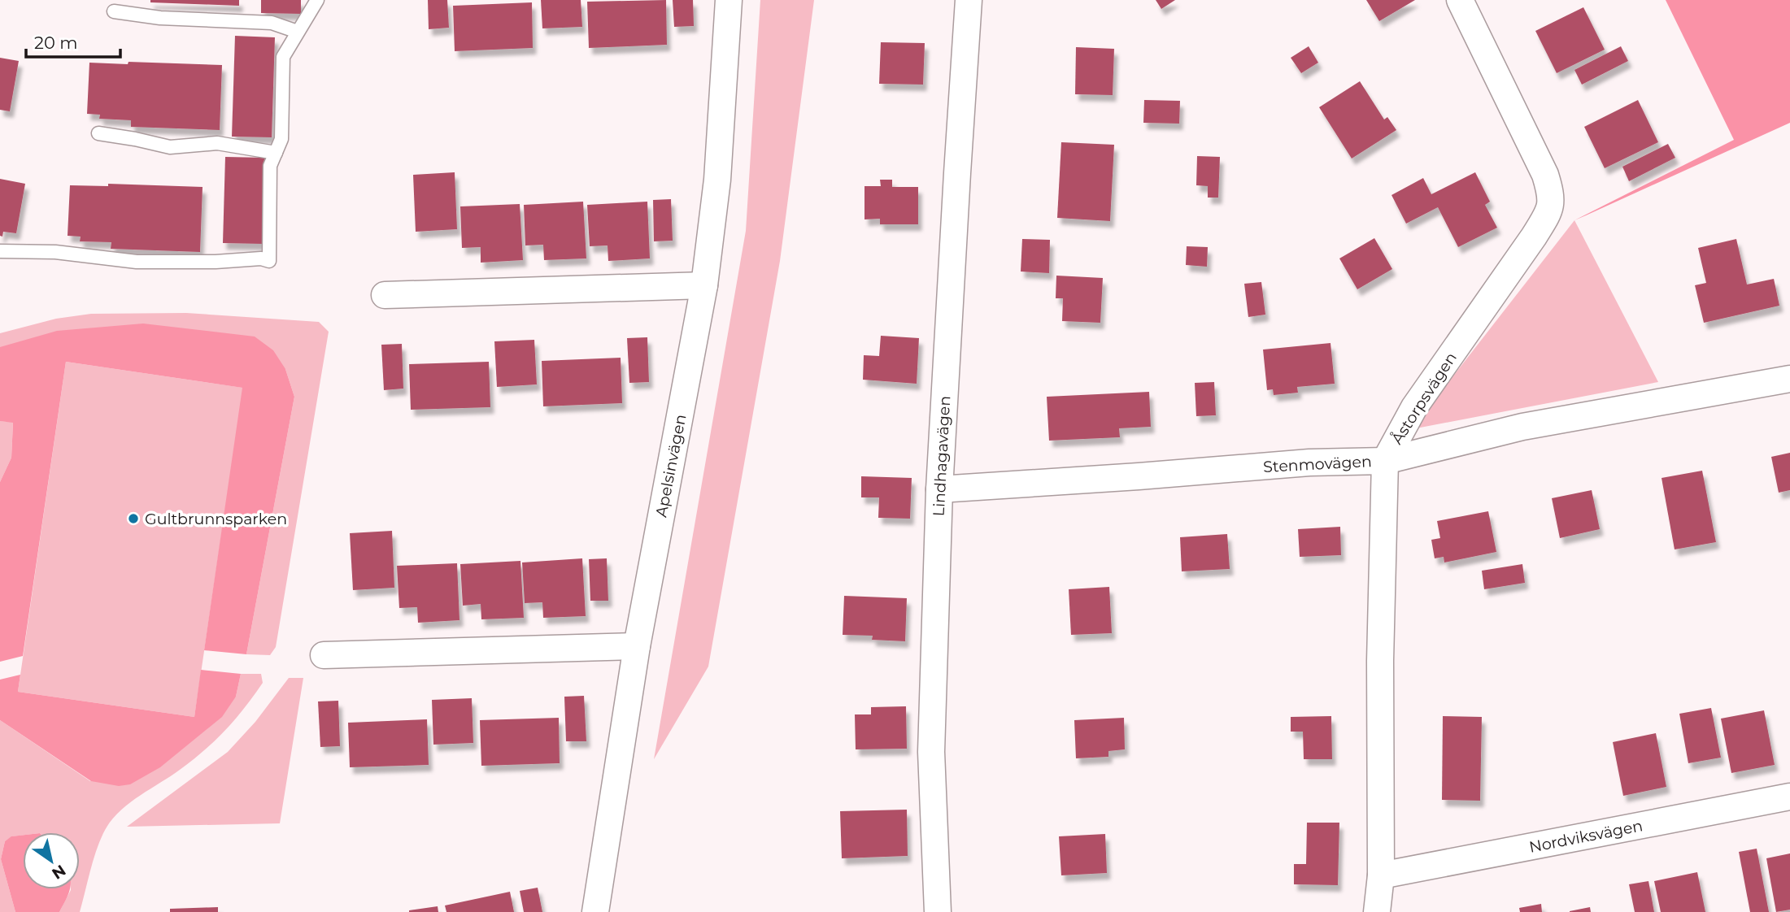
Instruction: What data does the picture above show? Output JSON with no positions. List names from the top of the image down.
{
  "streets": {
    "street": [
      "Åstorpsvägen",
      "Lindhagavägen",
      "Stenmovägen",
      "Apelsinvägen",
      "Nordviksvägen"
    ]
  },
  "crossings": [
    ["Åstorpsvägen", "Stenmovägen"],
    ["Åstorpsvägen", "Nordviksvägen"],
    ["Lindhagavägen", "Stenmovägen"]
  ],
  "places": ["Gultbrunnsparken"],
  "scale_bar": "20 m",
  "north": "bottom right"
}
